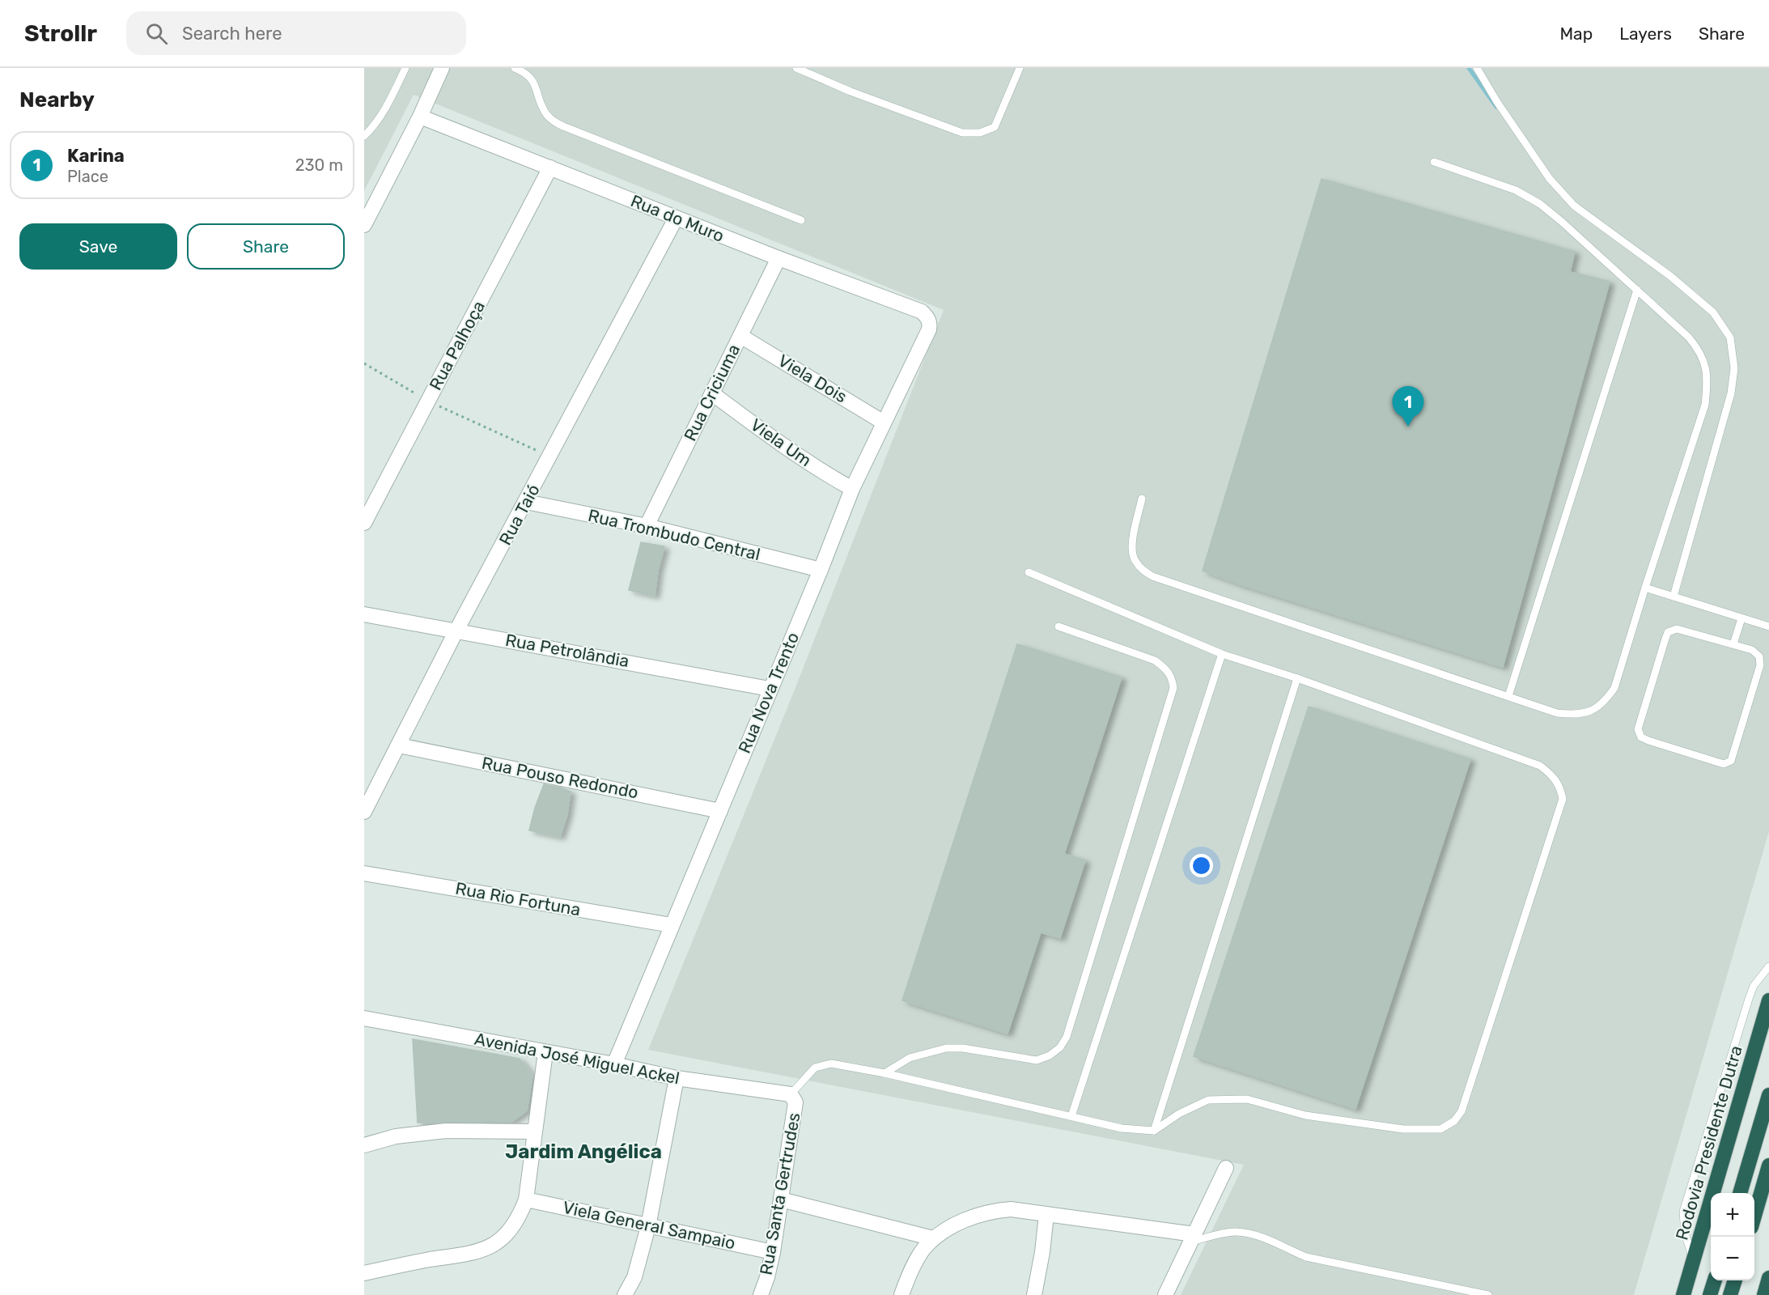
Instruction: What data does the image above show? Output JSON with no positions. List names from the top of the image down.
{
  "streets": {
    "highway": ["Rodovia Presidente Dutra"],
    "street": [
      "Rua do Muro",
      "Rua Palhoça",
      "Viela Dois",
      "Rua Criciuma",
      "Viela Um",
      "Rua Taió",
      "Rua Trombudo Central",
      "Rua Petrolândia",
      "Rua Nova Trento",
      "Rua Pouso Redondo",
      "Rua Rio Fortuna",
      "Avenida José Miguel Ackel",
      "Rua Santa Gertrudes",
      "Viela General Sampaio"
    ]
  },
  "crossings": [
    ["Rua do Muro", "Rua Palhoça"],
    ["Rua do Muro", "Rua Criciuma"],
    ["Rua do Muro", "Rua Taió"],
    ["Rua do Muro", "Rua Nova Trento"],
    ["Viela Dois", "Rua Criciuma"],
    ["Viela Dois", "Rua Nova Trento"],
    ["Rua Criciuma", "Viela Um"],
    ["Rua Criciuma", "Rua Trombudo Central"],
    ["Viela Um", "Rua Nova Trento"],
    ["Rua Taió", "Rua Trombudo Central"],
    ["Rua Taió", "Rua Petrolândia"],
    ["Rua Taió", "Rua Pouso Redondo"],
    ["Rua Trombudo Central", "Rua Nova Trento"],
    ["Rua Petrolândia", "Rua Nova Trento"],
    ["Rua Nova Trento", "Rua Pouso Redondo"],
    ["Rua Nova Trento", "Rua Rio Fortuna"],
    ["Rua Nova Trento", "Avenida José Miguel Ackel"],
    ["Avenida José Miguel Ackel", "Rua Santa Gertrudes"],
    ["Rua Santa Gertrudes", "Viela General Sampaio"]
  ],
  "districts": ["Jardim Angélica"],
  "page": {
    "header": "Strollr",
    "search": "Search here",
    "nav": ["Map", "Layers", "Share"],
    "heading": "Nearby",
    "list": [
      {
        "mark": "1",
        "name": "Karina",
        "note": "Place",
        "value": "230 m"
      }
    ],
    "buttons": ["Save", "Share"],
    "pins": "1",
    "map_buttons": ["+", "−"]
  }
}
